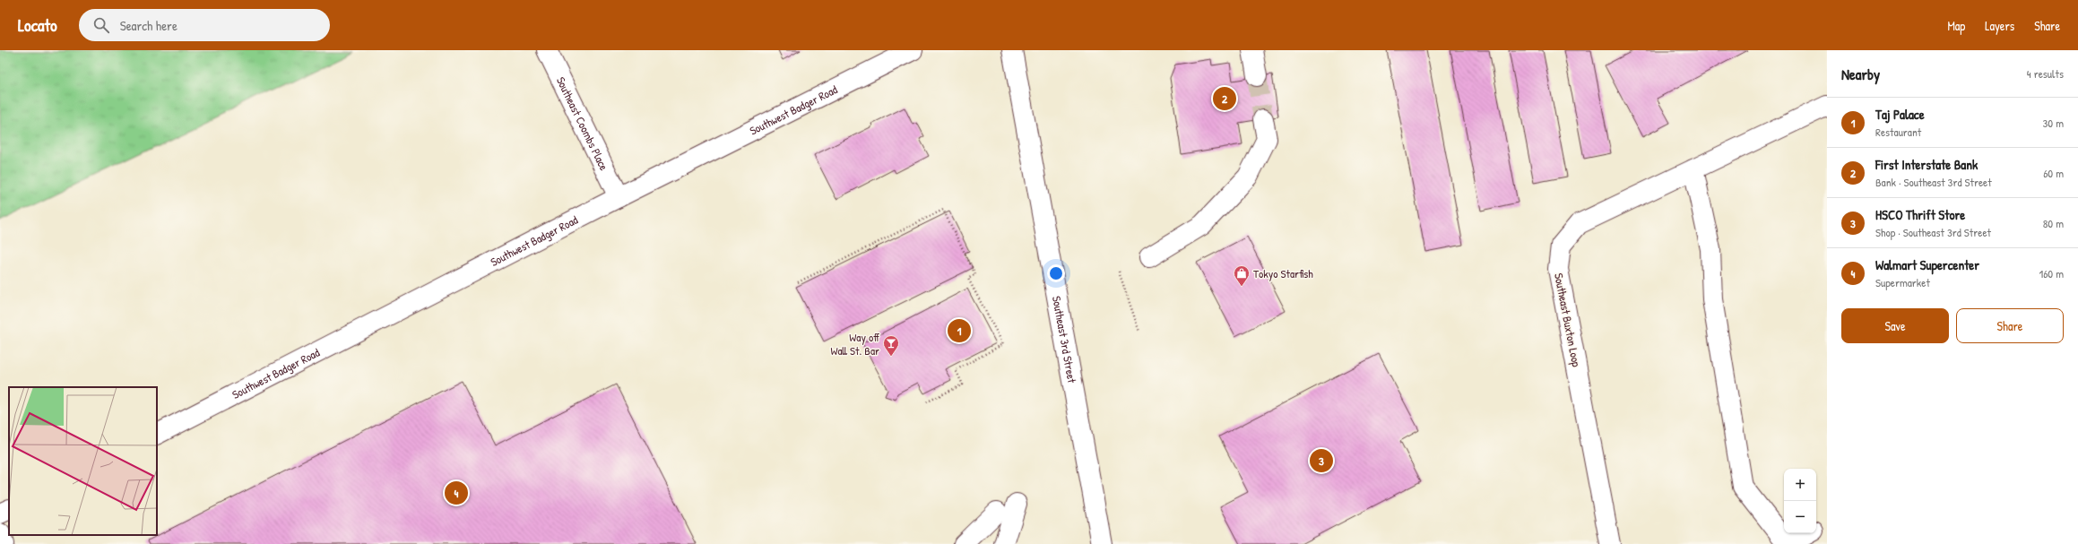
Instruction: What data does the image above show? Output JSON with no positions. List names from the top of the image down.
{
  "streets": {
    "main road": [
      "Southwest Badger Road",
      "Southeast Coombs Place",
      "Southeast Buxton Loop",
      "Southeast 3rd Street"
    ]
  },
  "crossings": [
    ["Southwest Badger Road", "Southeast Coombs Place"]
  ],
  "places": {
    "shop": ["Tokyo Starfish"],
    "bar": ["Way off Wall St. Bar"]
  },
  "page": {
    "header": "Locato",
    "search": "Search here",
    "nav": ["Map", "Layers", "Share"],
    "heading": ["Nearby", "4 results"],
    "pins": [
      "2",
      "1",
      "3",
      "4"
    ],
    "list": [
      {
        "mark": "1",
        "name": "Taj Palace",
        "note": "Restaurant",
        "value": "30 m"
      },
      {
        "mark": "2",
        "name": "First Interstate Bank",
        "note": "Bank · Southeast 3rd Street",
        "value": "60 m"
      },
      {
        "mark": "3",
        "name": "HSCO Thrift Store",
        "note": "Shop · Southeast 3rd Street",
        "value": "80 m"
      },
      {
        "mark": "4",
        "name": "Walmart Supercenter",
        "note": "Supermarket",
        "value": "160 m"
      }
    ],
    "buttons": ["Save", "Share"],
    "map_buttons": ["+", "−"]
  }
}
